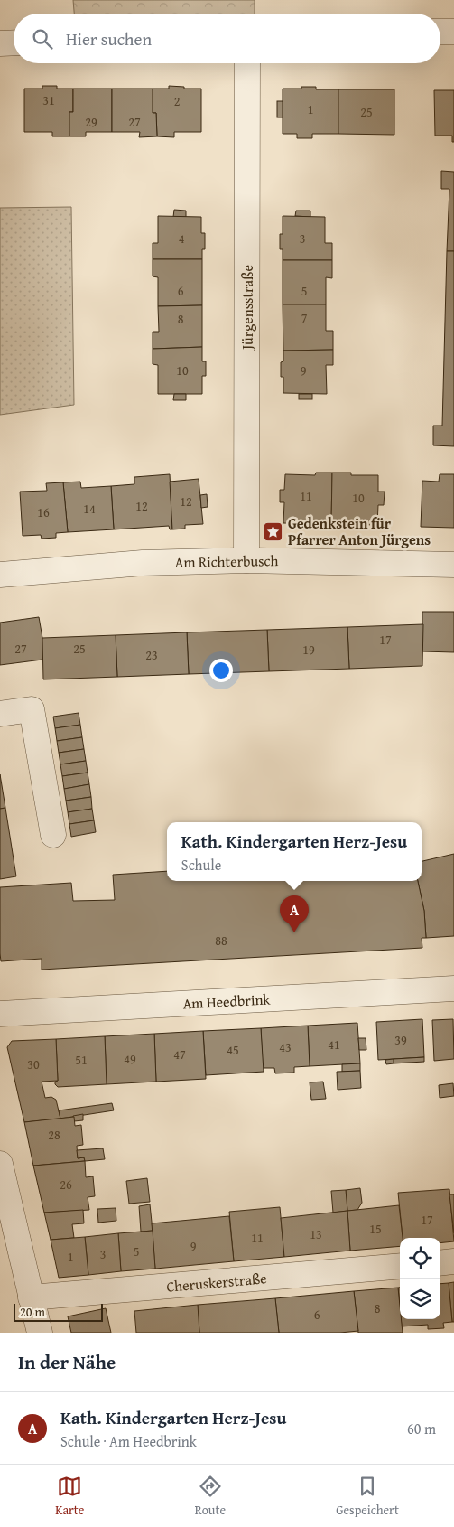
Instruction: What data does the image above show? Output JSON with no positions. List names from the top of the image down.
{
  "streets": {
    "street": [
      "Jürgensstraße",
      "Am Richterbusch",
      "Am Heedbrink",
      "Cheruskerstraße"
    ]
  },
  "crossings": [
    ["Jürgensstraße", "Am Richterbusch"]
  ],
  "places": {
    "place": ["Gedenkstein für Pfarrer Anton Jürgens"]
  },
  "house_numbers": [
    "31",
    "2",
    "1",
    "25",
    "29",
    "27",
    "4",
    "3",
    "6",
    "5",
    "7",
    "8",
    "10",
    "9",
    "11",
    "10",
    "12",
    "12",
    "14",
    "16",
    "17",
    "27",
    "25",
    "19",
    "23",
    "88",
    "39",
    "41",
    "43",
    "45",
    "47",
    "49",
    "51",
    "30",
    "28",
    "26",
    "17",
    "15",
    "13",
    "11",
    "9",
    "5",
    "3",
    "1",
    "8",
    "6"
  ],
  "scale_bar": "20 m",
  "page": {
    "search": "Hier suchen",
    "popup": ["Kath. Kindergarten Herz-Jesu", "Schule"],
    "pins": "A",
    "scale": "20 m",
    "heading": "In der Nähe",
    "list": [
      {
        "mark": "A",
        "name": "Kath. Kindergarten Herz-Jesu",
        "note": "Schule · Am Heedbrink",
        "value": "60 m"
      }
    ],
    "nav": ["Karte", "Route", "Gespeichert"]
  }
}
